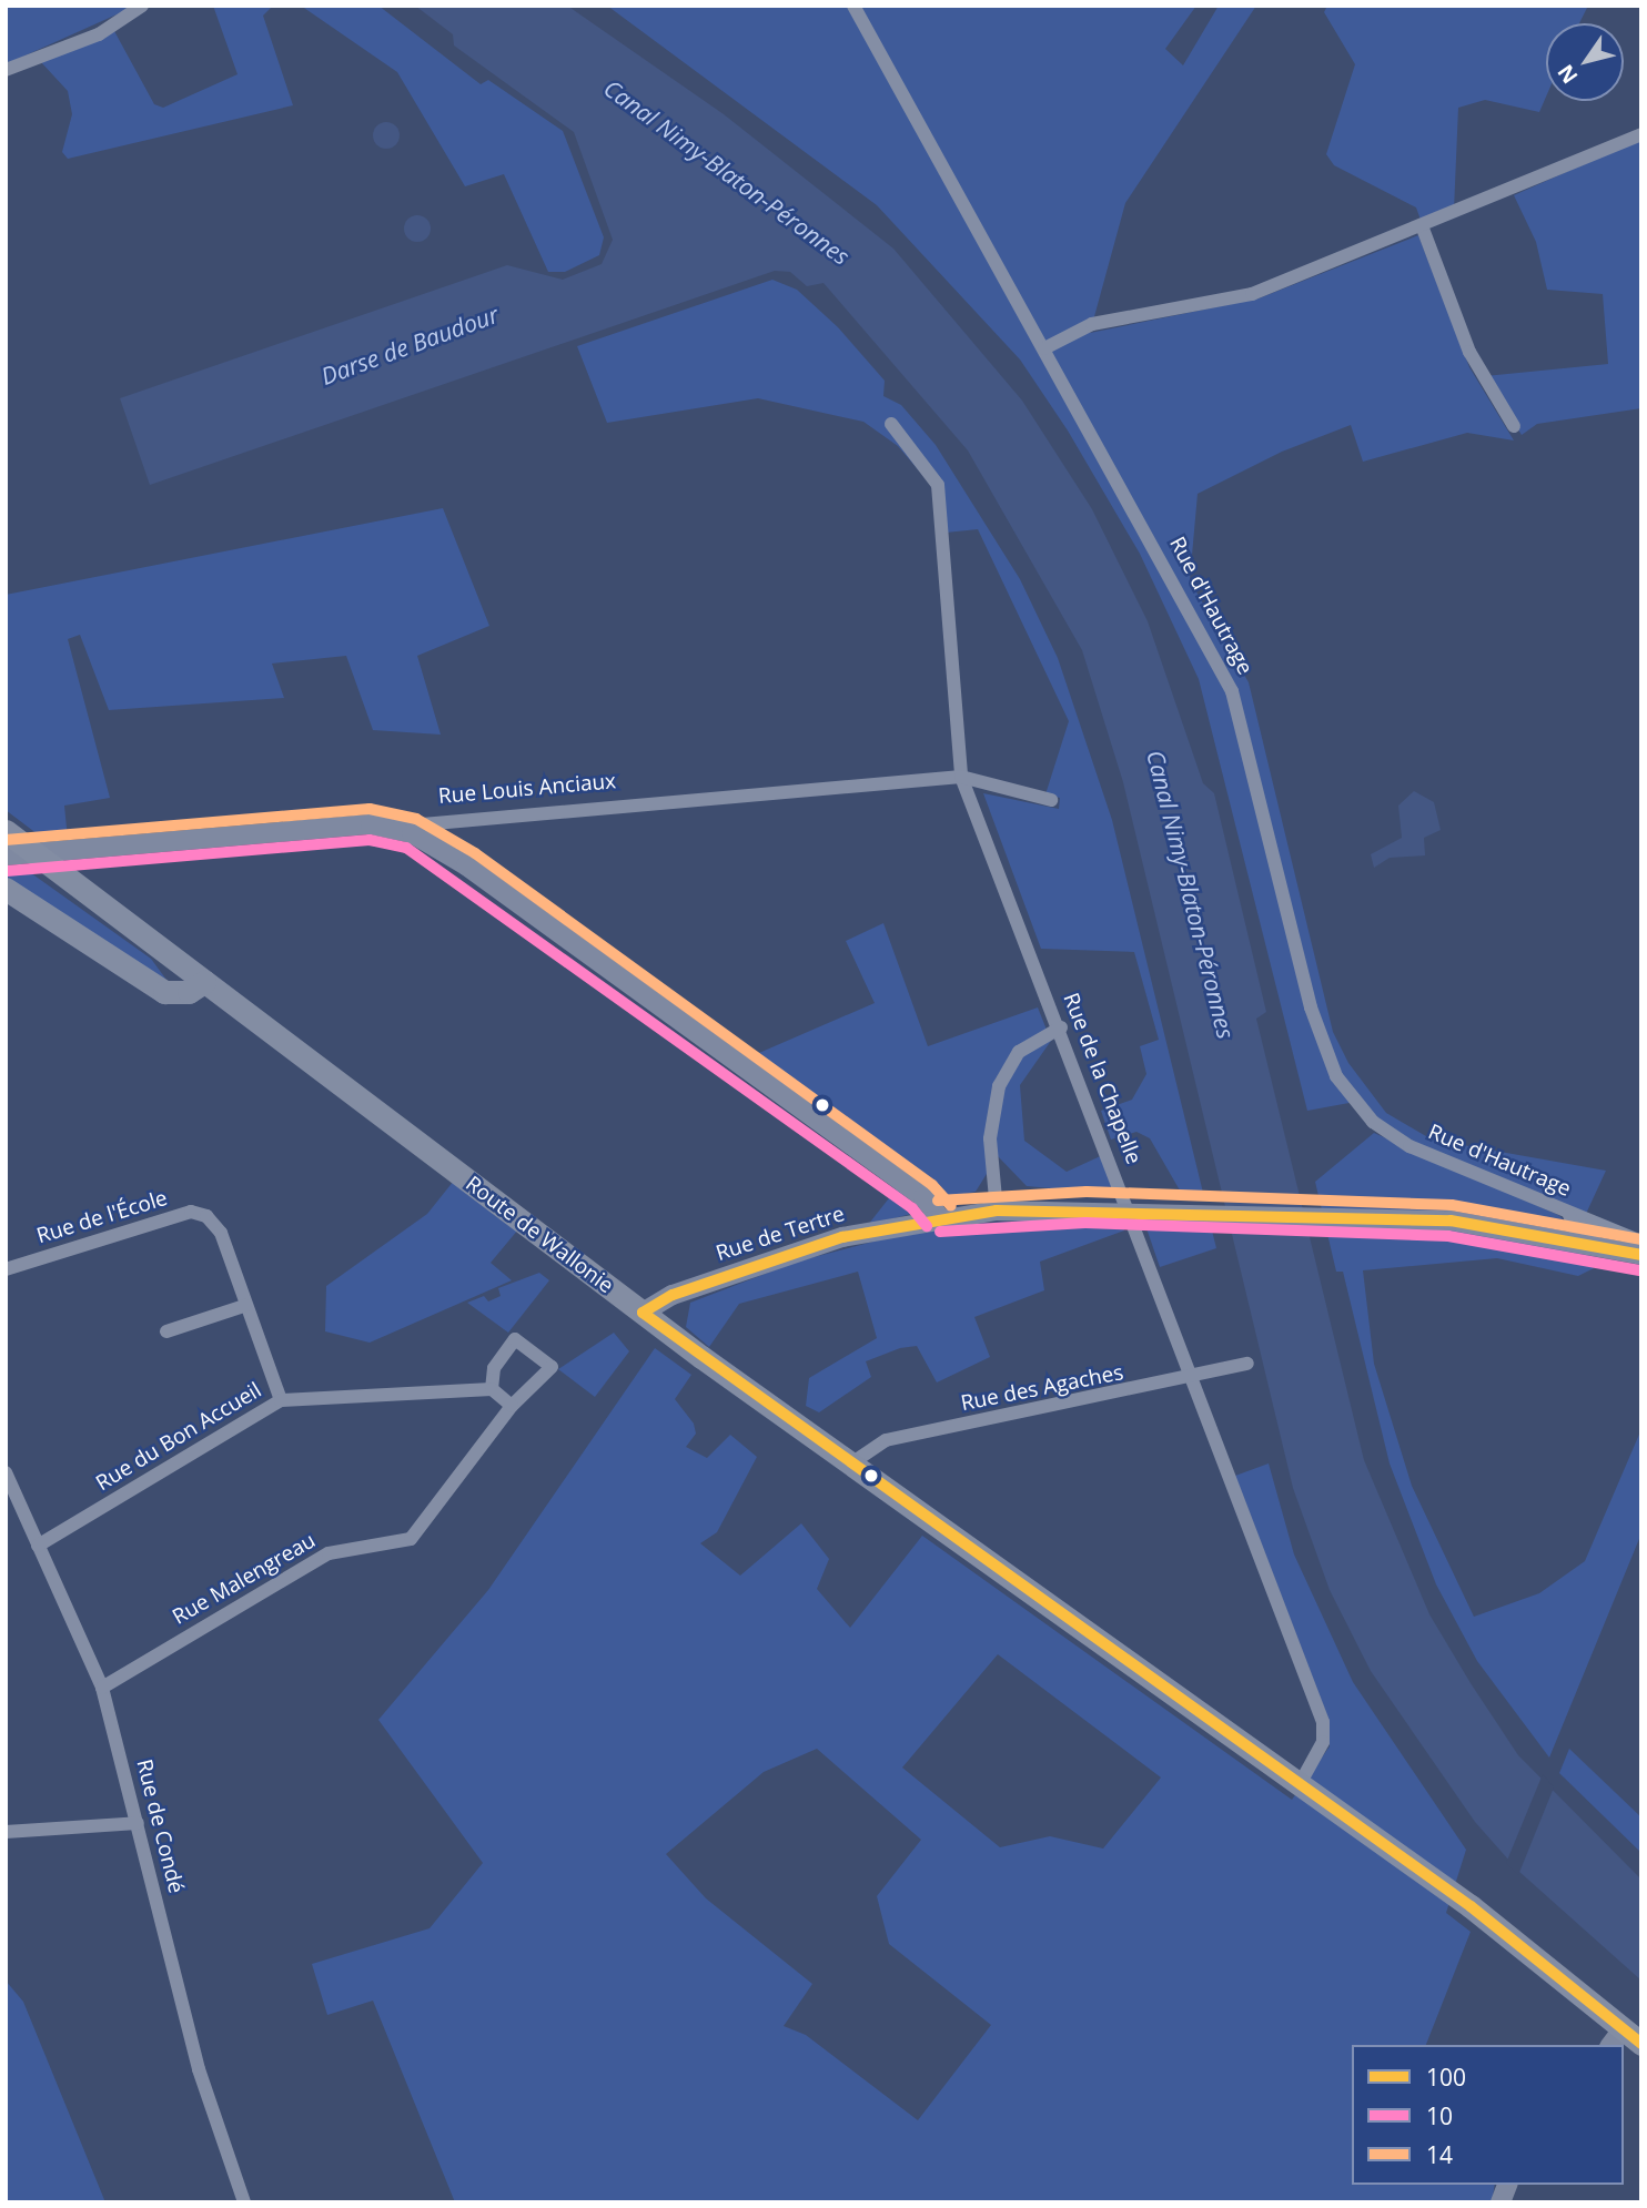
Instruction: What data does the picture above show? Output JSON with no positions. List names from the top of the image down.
{
  "streets": {
    "main road": ["Route de Wallonie"],
    "street": [
      "Rue d'Hautrage",
      "Rue Louis Anciaux",
      "Rue de la Chapelle",
      "Rue de l'École",
      "Rue de Tertre",
      "Rue des Agaches",
      "Rue du Bon Accueil",
      "Rue Malengreau",
      "Rue de Condé"
    ]
  },
  "crossings": [
    ["Rue Louis Anciaux", "Rue de la Chapelle"],
    ["Rue de la Chapelle", "Route de Wallonie"],
    ["Rue de la Chapelle", "Rue des Agaches"],
    ["Rue de l'École", "Rue du Bon Accueil"],
    ["Rue de Tertre", "Route de Wallonie"],
    ["Route de Wallonie", "Rue des Agaches"],
    ["Rue du Bon Accueil", "Rue Malengreau"],
    ["Rue du Bon Accueil", "Rue de Condé"],
    ["Rue Malengreau", "Rue de Condé"]
  ],
  "water": ["Canal Nimy-Blaton-Péronnes", "Darse de Baudour"],
  "lines": ["transit line 14", "transit line 10", "transit line 100"],
  "legend": ["100", "10", "14"],
  "north": "bottom left"
}
